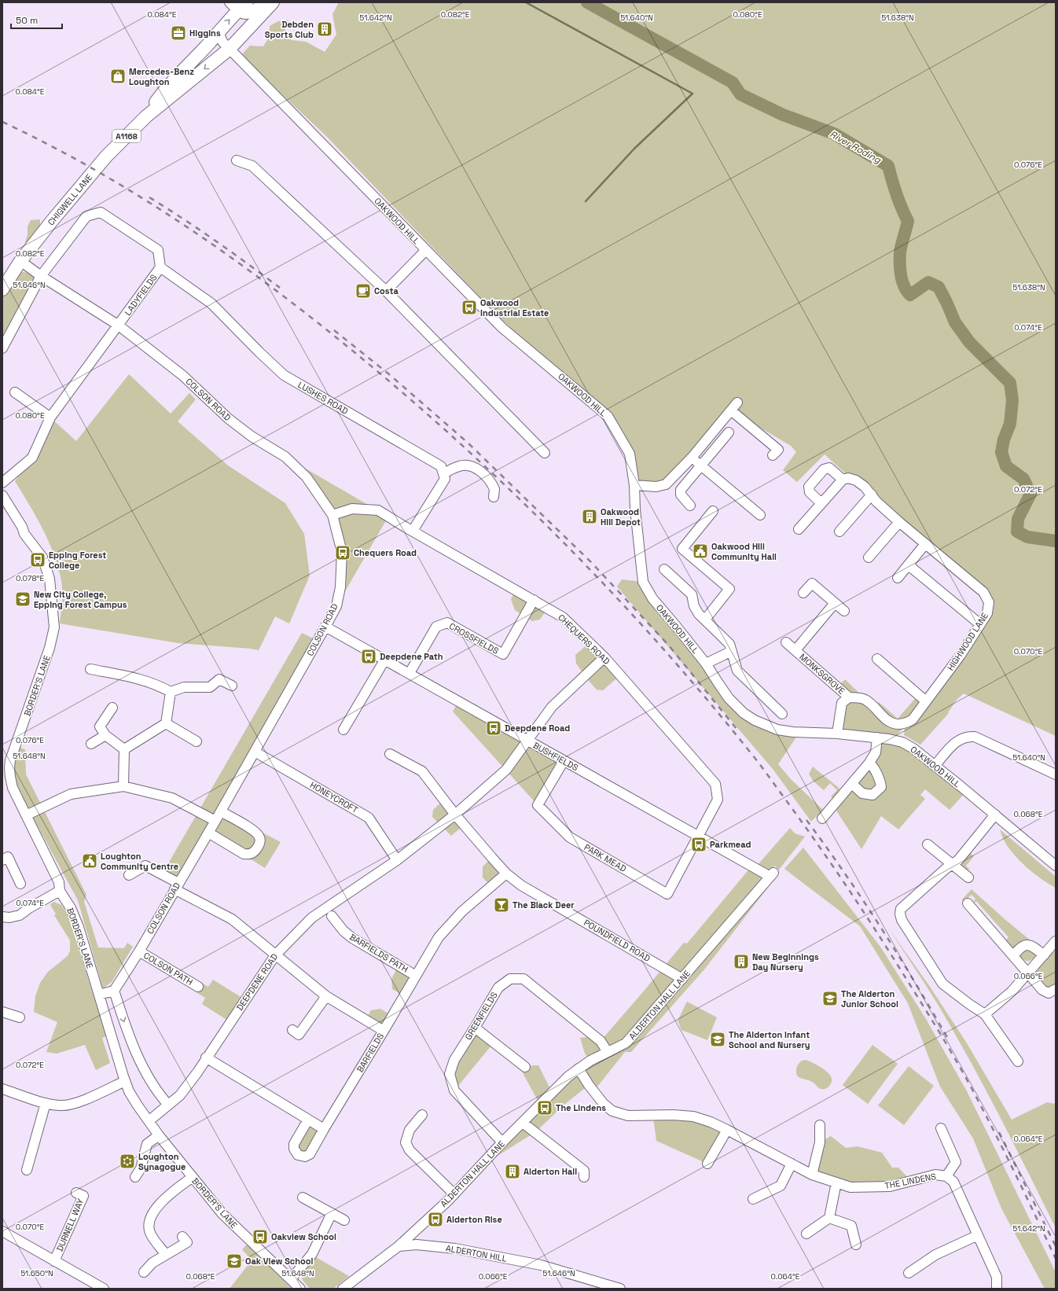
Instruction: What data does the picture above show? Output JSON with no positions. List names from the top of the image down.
{
  "streets": {
    "main road": ["A1168", "CHIGWELL LANE"],
    "street": [
      "OAKWOOD HILL",
      "LADYFIELDS",
      "LUSHES ROAD",
      "COLSON ROAD",
      "CROSSFIELDS",
      "CHEQUERS ROAD",
      "HIGHWOOD LANE",
      "MONKSGROVE",
      "BORDER'S LANE",
      "BUSHFIELDS",
      "HONEYCROFT",
      "PARK MEAD",
      "POUNDFIELD ROAD",
      "BARFIELDS PATH",
      "COLSON PATH",
      "DEEPDENE ROAD",
      "ALDERTON HALL LANE",
      "GREENFIELDS",
      "BARFIELDS",
      "THE LINDENS",
      "DURNELL WAY",
      "ALDERTON HILL"
    ]
  },
  "crossings": [
    ["CHIGWELL LANE", "OAKWOOD HILL"],
    ["CHIGWELL LANE", "COLSON ROAD"],
    ["LADYFIELDS", "LUSHES ROAD"],
    ["LADYFIELDS", "COLSON ROAD"],
    ["COLSON ROAD", "CHEQUERS ROAD"],
    ["COLSON ROAD", "BUSHFIELDS"],
    ["COLSON ROAD", "HONEYCROFT"],
    ["COLSON ROAD", "COLSON PATH"],
    ["CROSSFIELDS", "CHEQUERS ROAD"],
    ["CROSSFIELDS", "BUSHFIELDS"],
    ["CHEQUERS ROAD", "BUSHFIELDS"],
    ["CHEQUERS ROAD", "PARK MEAD"],
    ["CHEQUERS ROAD", "DEEPDENE ROAD"],
    ["HIGHWOOD LANE", "MONKSGROVE"],
    ["BORDER'S LANE", "DEEPDENE ROAD"],
    ["BUSHFIELDS", "PARK MEAD"],
    ["BUSHFIELDS", "DEEPDENE ROAD"],
    ["BUSHFIELDS", "ALDERTON HALL LANE"],
    ["HONEYCROFT", "DEEPDENE ROAD"],
    ["POUNDFIELD ROAD", "DEEPDENE ROAD"],
    ["POUNDFIELD ROAD", "ALDERTON HALL LANE"],
    ["POUNDFIELD ROAD", "BARFIELDS"],
    ["BARFIELDS PATH", "BARFIELDS"],
    ["ALDERTON HALL LANE", "GREENFIELDS"],
    ["ALDERTON HALL LANE", "THE LINDENS"],
    ["ALDERTON HALL LANE", "ALDERTON HILL"]
  ],
  "water": ["River Roding"],
  "places": {
    "building": [
      "Debden Sports Club",
      "Oakwood Hill Depot",
      "New Beginnings Day Nursery",
      "Alderton Hall"
    ],
    "office": ["Higgins"],
    "shop": ["Mercedes-Benz Loughton"],
    "cafe": ["Costa"],
    "bus stop": [
      "Oakwood Industrial Estate",
      "Chequers Road",
      "Epping Forest College",
      "Deepdene Path",
      "Deepdene Road",
      "Parkmead",
      "The Lindens",
      "Alderton Rise",
      "Oakview School"
    ],
    "public building": ["Oakwood Hill Community Hall", "Loughton Community Centre"],
    "school or university": [
      "New City College, Epping Forest Campus",
      "The Alderton Junior School",
      "The Alderton Infant School and Nursery",
      "Oak View School"
    ],
    "bar": ["The Black Deer"],
    "synagogue": ["Loughton Synagogue"]
  },
  "scale_bar": "50 m",
  "coordinates": [
    "0.084°E",
    "0.082°E",
    "0.080°E",
    "51.642°N",
    "51.640°N",
    "51.638°N",
    "0.076°E",
    "51.646°N",
    "0.074°E",
    "0.072°E",
    "0.078°E",
    "0.070°E",
    "51.648°N",
    "0.068°E",
    "0.066°E",
    "0.064°E",
    "51.650°N"
  ]
}
